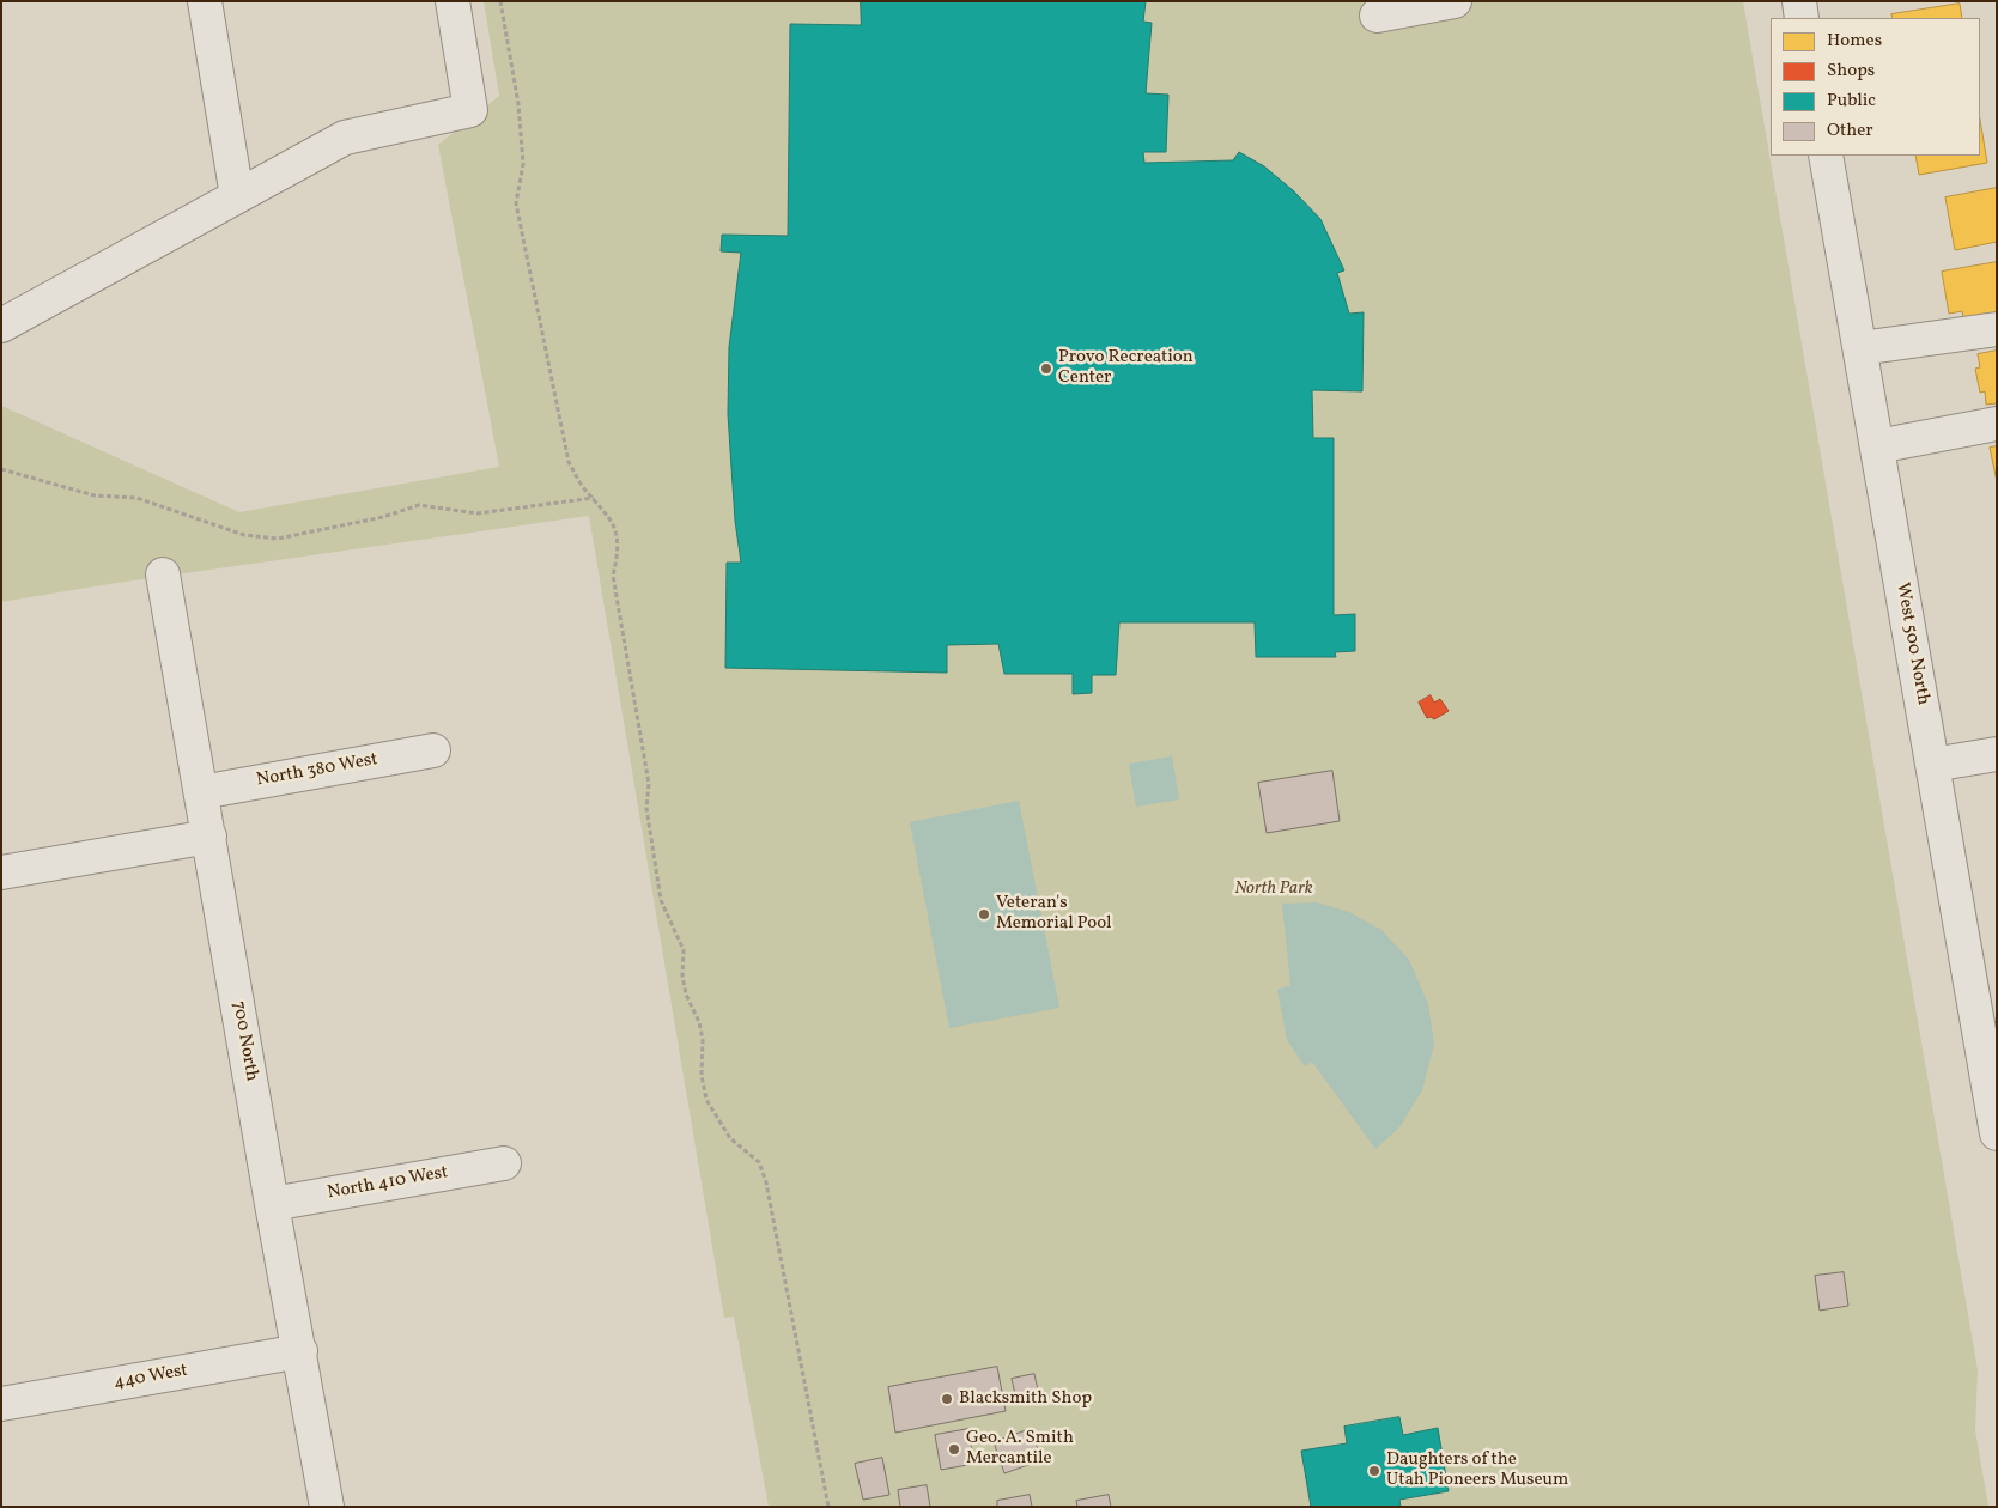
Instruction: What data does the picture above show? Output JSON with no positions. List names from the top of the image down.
{
  "streets": {
    "street": [
      "West 500 North",
      "North 380 West",
      "700 North",
      "North 410 West",
      "440 West"
    ]
  },
  "crossings": [
    ["North 380 West", "700 North"],
    ["700 North", "North 410 West"],
    ["700 North", "440 West"]
  ],
  "parks": ["North Park"],
  "places": [
    "Provo Recreation Center",
    "Veteran's Memorial Pool",
    "Blacksmith Shop",
    "Geo. A. Smith Mercantile",
    "Daughters of the Utah Pioneers Museum"
  ],
  "legend": [
    "Homes",
    "Shops",
    "Public",
    "Other"
  ]
}
